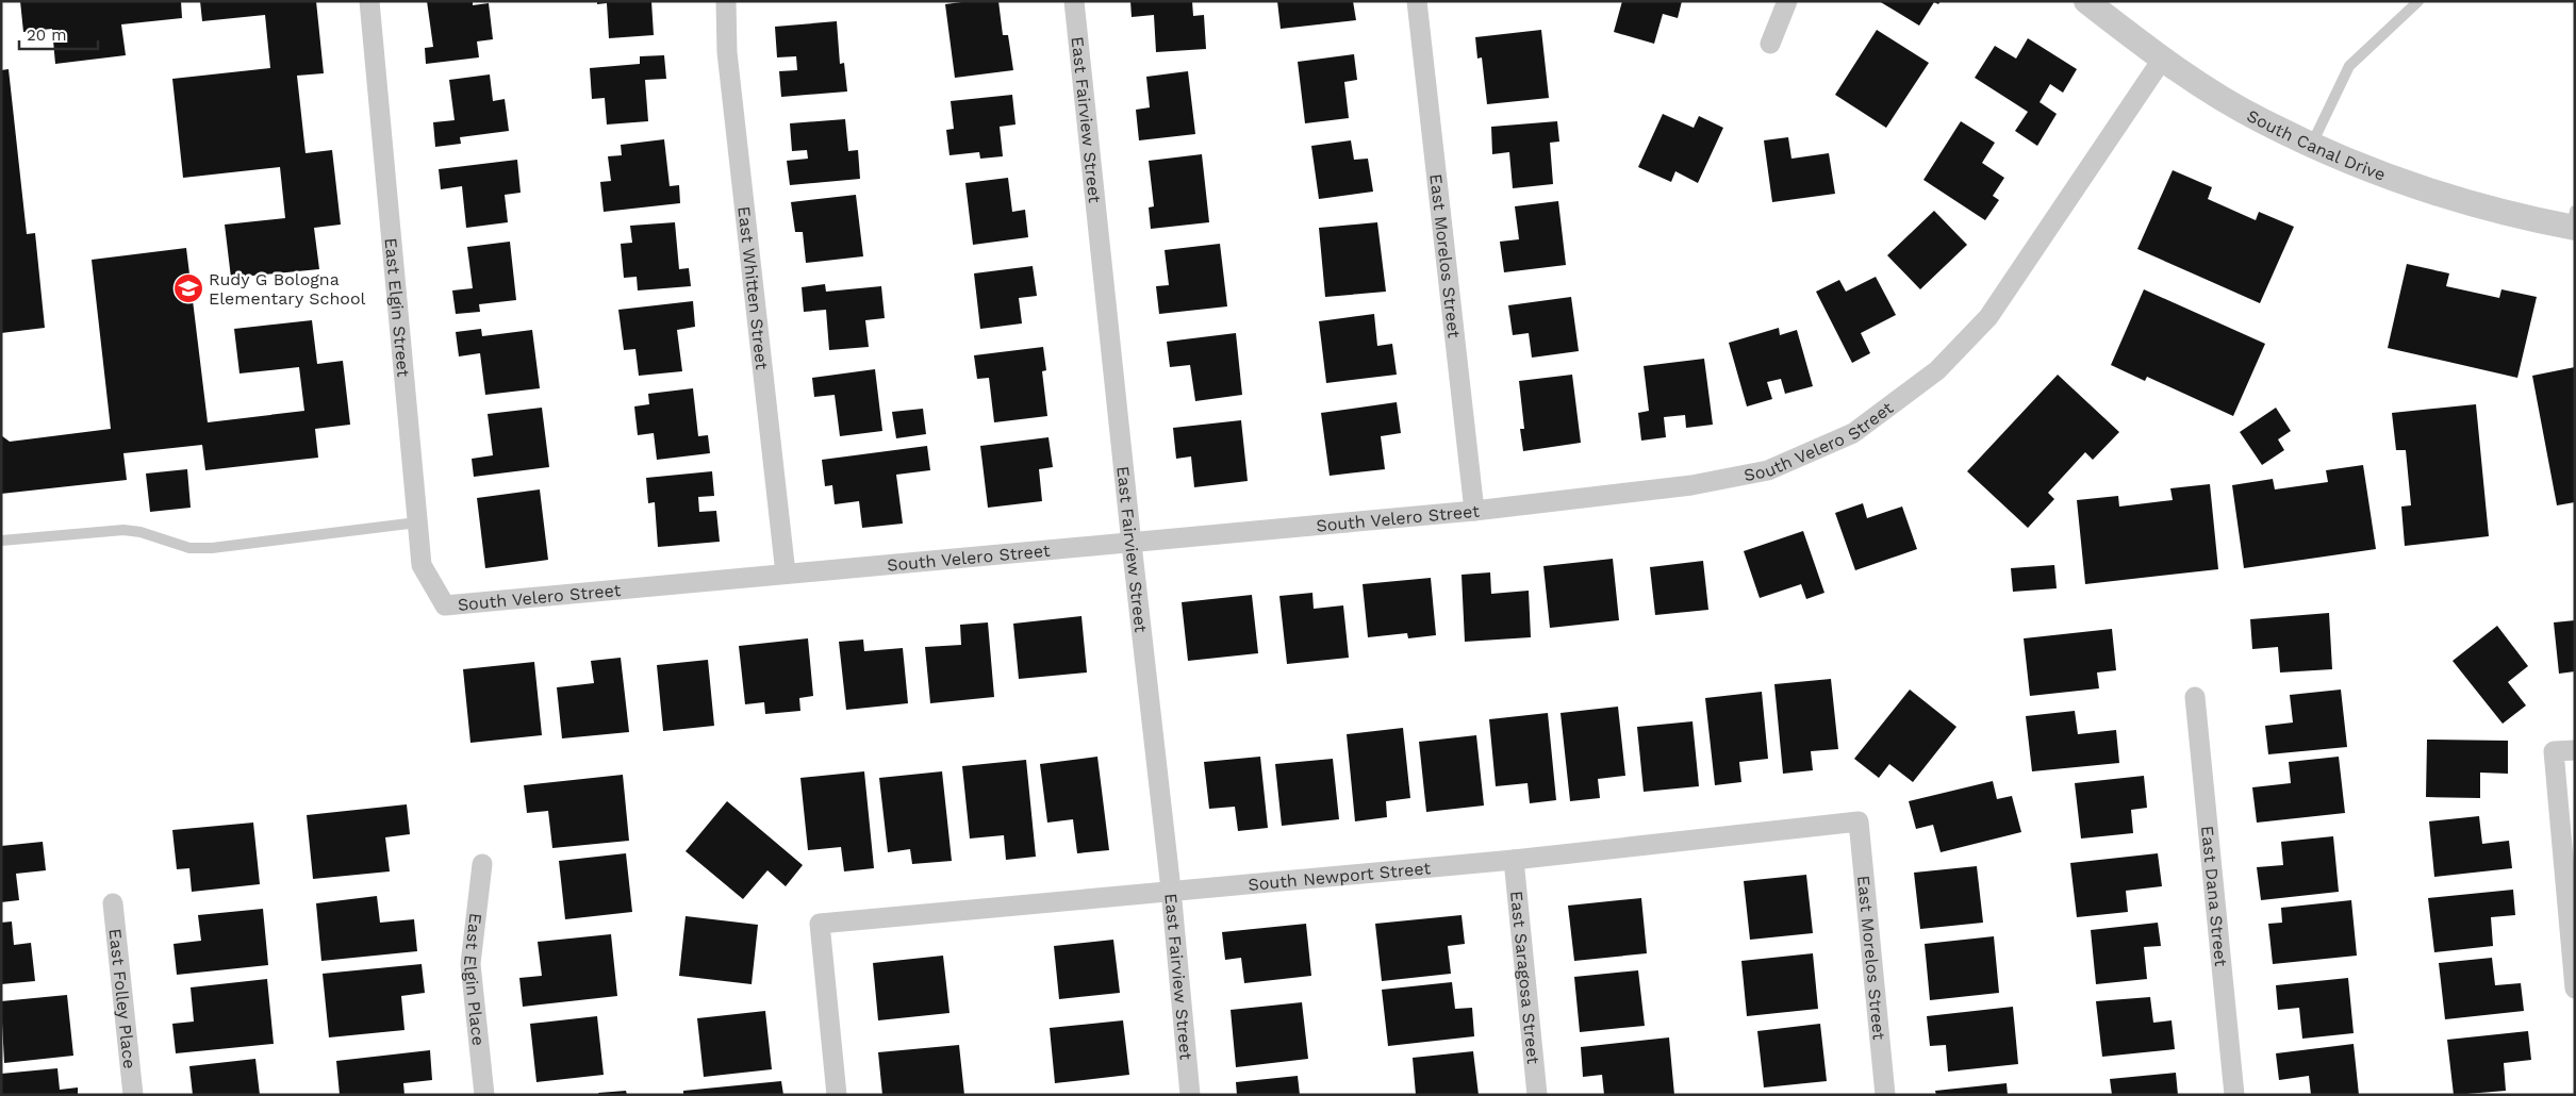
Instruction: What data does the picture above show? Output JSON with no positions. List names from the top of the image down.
{
  "streets": {
    "street": [
      "East Fairview Street",
      "South Canal Drive",
      "East Morelos Street",
      "East Whitten Street",
      "East Elgin Street",
      "South Velero Street",
      "South Newport Street",
      "East Dana Street",
      "East Saragosa Street",
      "East Elgin Place",
      "East Folley Place"
    ]
  },
  "crossings": [
    ["East Fairview Street", "South Velero Street"],
    ["East Fairview Street", "South Newport Street"],
    ["South Canal Drive", "South Velero Street"],
    ["East Morelos Street", "South Velero Street"],
    ["East Morelos Street", "South Newport Street"],
    ["East Whitten Street", "South Velero Street"],
    ["East Elgin Street", "South Velero Street"],
    ["South Newport Street", "East Saragosa Street"]
  ],
  "places": {
    "school or university": ["Rudy G Bologna Elementary School"]
  },
  "scale_bar": "20 m"
}
